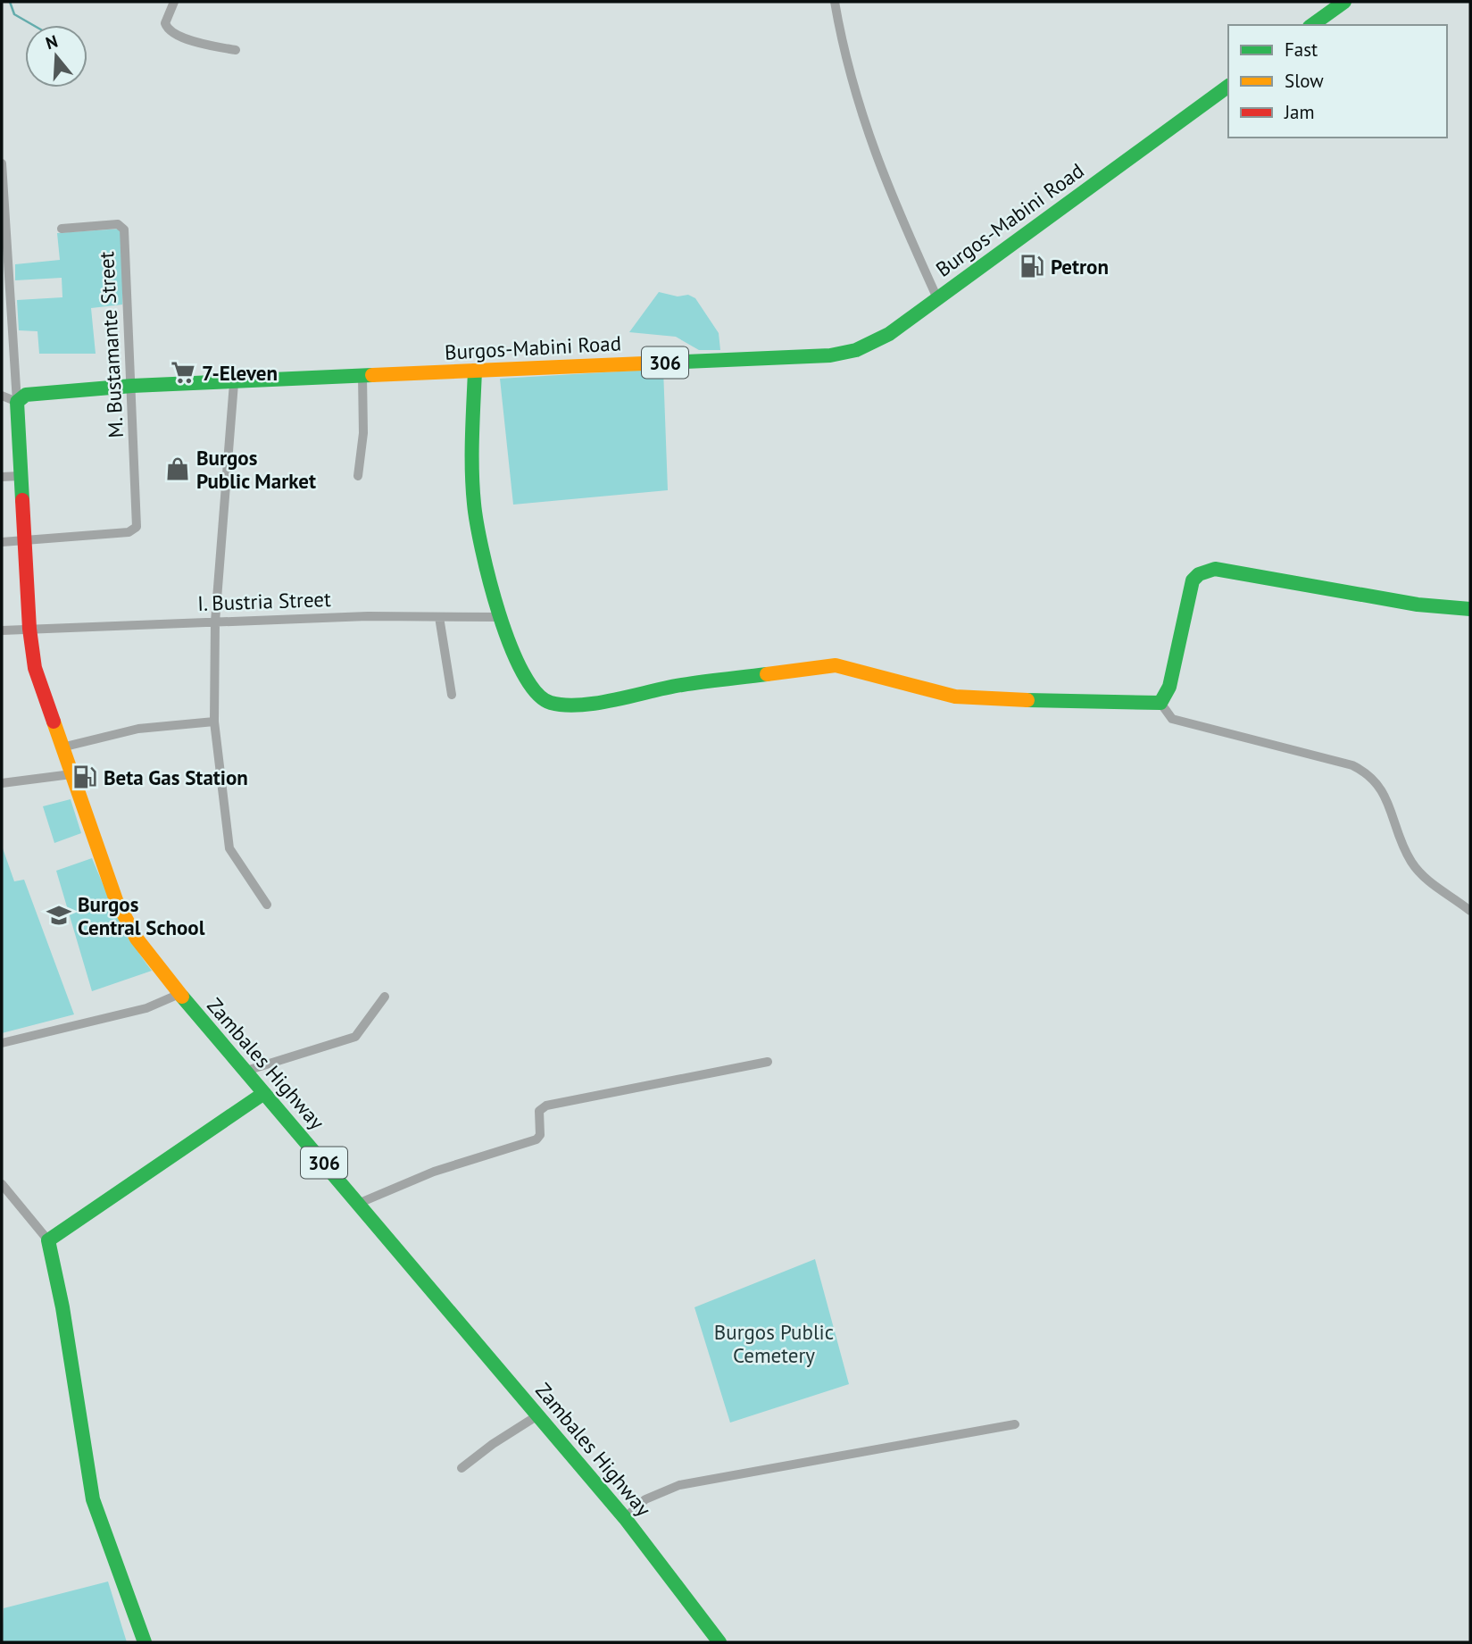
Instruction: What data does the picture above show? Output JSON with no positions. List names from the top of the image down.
{
  "streets": {
    "main road": ["Burgos-Mabini Road", "306", "Zambales Highway"],
    "street": ["M. Bustamante Street", "I. Bustria Street"]
  },
  "crossings": [
    ["Burgos-Mabini Road", "M. Bustamante Street"],
    ["Burgos-Mabini Road", "Zambales Highway"],
    ["M. Bustamante Street", "Zambales Highway"],
    ["I. Bustria Street", "Zambales Highway"]
  ],
  "parks": ["Burgos Public Cemetery"],
  "places": {
    "fuel station": ["Petron", "Beta Gas Station"],
    "supermarket": ["7-Eleven"],
    "shop": ["Burgos Public Market"],
    "school or university": ["Burgos Central School"]
  },
  "legend": ["Fast", "Slow", "Jam"],
  "north": "top"
}
